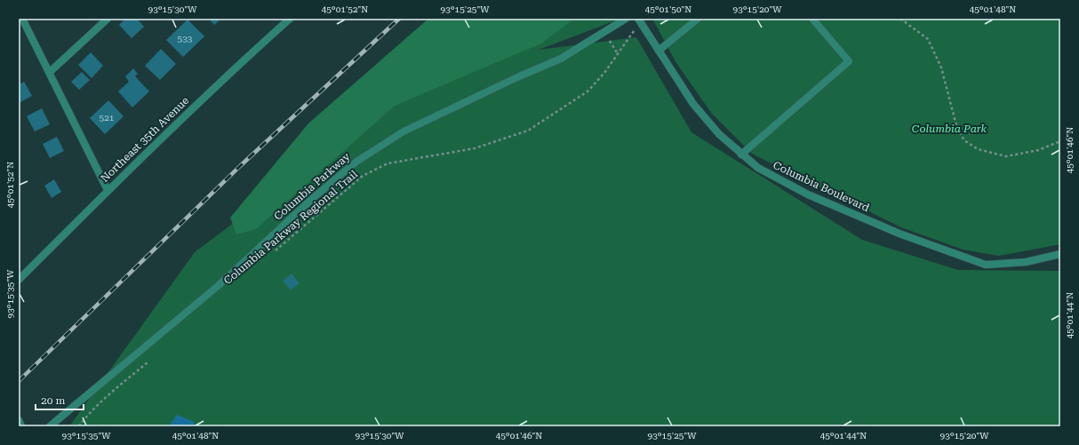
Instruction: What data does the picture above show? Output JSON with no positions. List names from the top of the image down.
{
  "streets": {
    "street": ["Northeast 35th Avenue", "Columbia Parkway", "Columbia Boulevard"],
    "path": ["Columbia Parkway Regional Trail"]
  },
  "parks": ["Columbia Park"],
  "house_numbers": ["533", "521"],
  "scale_bar": "20 m",
  "coordinates": [
    "93°15'30\"W",
    "45°01'52\"N",
    "93°15'25\"W",
    "45°01'50\"N",
    "93°15'20\"W",
    "45°01'48\"N",
    "45°01'46\"N",
    "93°15'35\"W",
    "45°01'44\"N"
  ]
}
